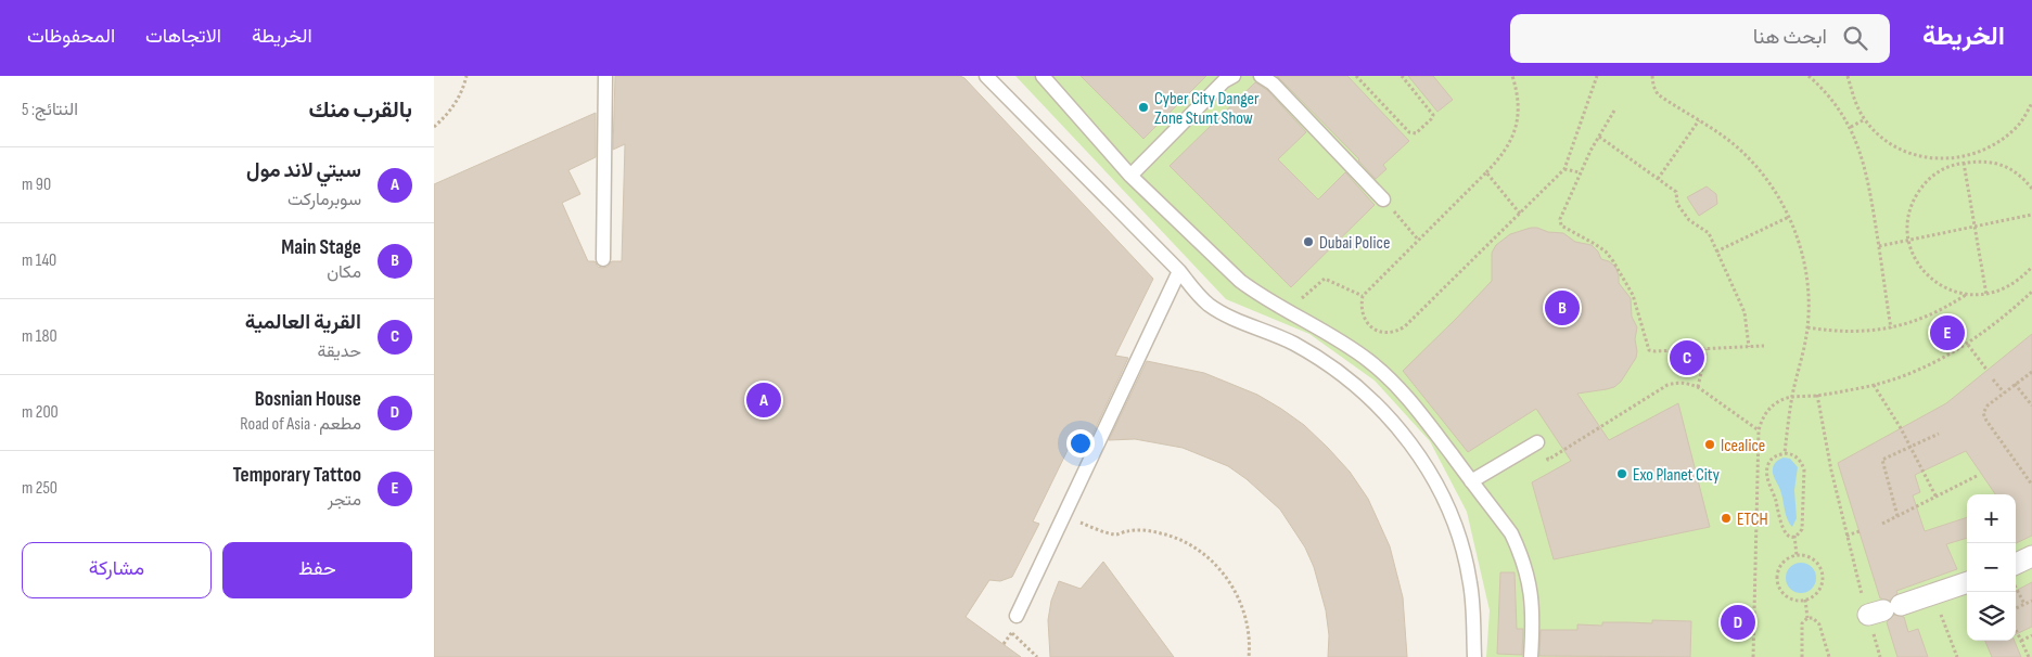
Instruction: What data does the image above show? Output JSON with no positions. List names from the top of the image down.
{
  "places": [
    "Cyber City Danger Zone Stunt Show",
    "Dubai Police",
    "Icealice",
    "Exo Planet City",
    "ETCH"
  ],
  "page": {
    "header": "الخريطة",
    "search": "ابحث هنا",
    "nav": ["الخريطة", "الاتجاهات", "المحفوظات"],
    "heading": ["بالقرب منك", "النتائج: 5"],
    "list": [
      {
        "mark": "A",
        "name": "سيتي لاند مول",
        "note": "سوبرماركت",
        "value": "90 m"
      },
      {
        "mark": "B",
        "name": "Main Stage",
        "note": "مكان",
        "value": "140 m"
      },
      {
        "mark": "C",
        "name": "القرية العالمية",
        "note": "حديقة",
        "value": "180 m"
      },
      {
        "mark": "D",
        "name": "Bosnian House",
        "note": "مطعم · Road of Asia",
        "value": "200 m"
      },
      {
        "mark": "E",
        "name": "Temporary Tattoo",
        "note": "متجر",
        "value": "250 m"
      }
    ],
    "pins": [
      "B",
      "E",
      "C",
      "A",
      "D"
    ],
    "map_buttons": ["+", "−"],
    "buttons": ["حفظ", "مشاركة"]
  }
}
